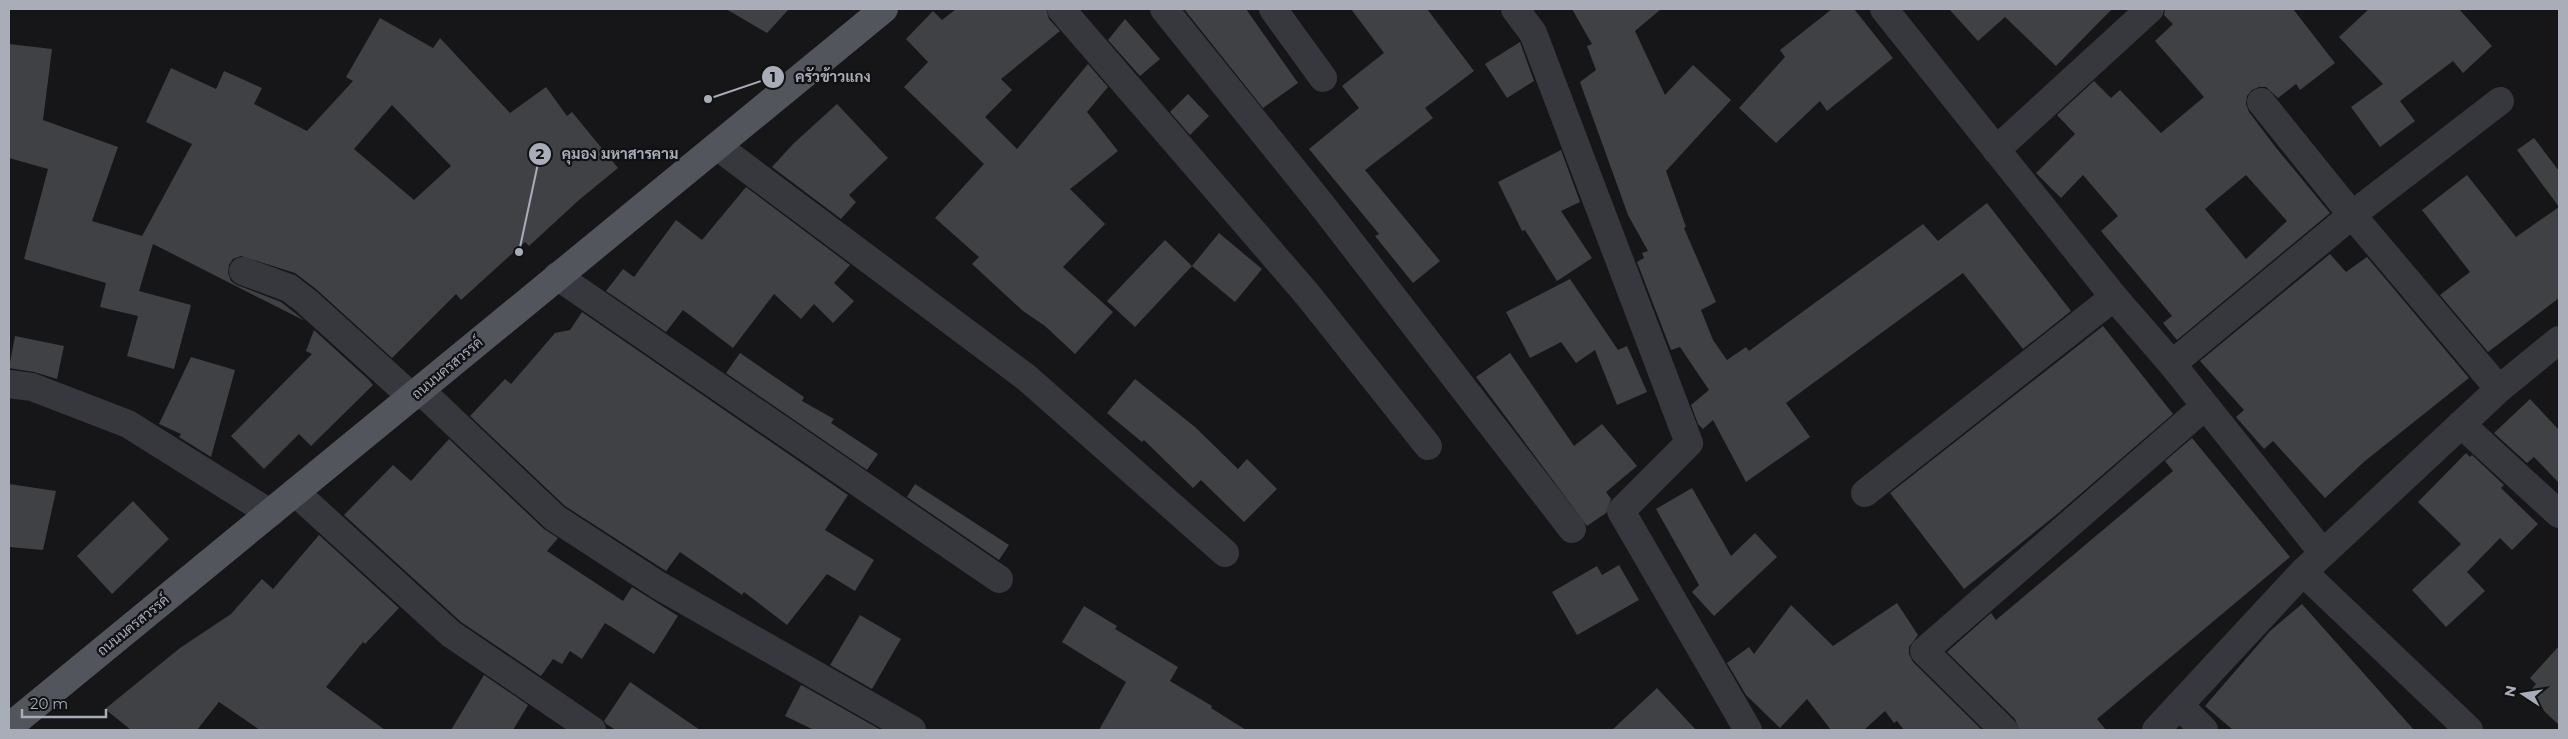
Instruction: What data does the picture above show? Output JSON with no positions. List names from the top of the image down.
{
  "streets": {
    "main road": ["ถนนนครสวรรค์"]
  },
  "places": ["ครัวข้าวแกง", "คุมอง มหาสารคาม"],
  "scale_bar": "20 m",
  "north": "left"
}
